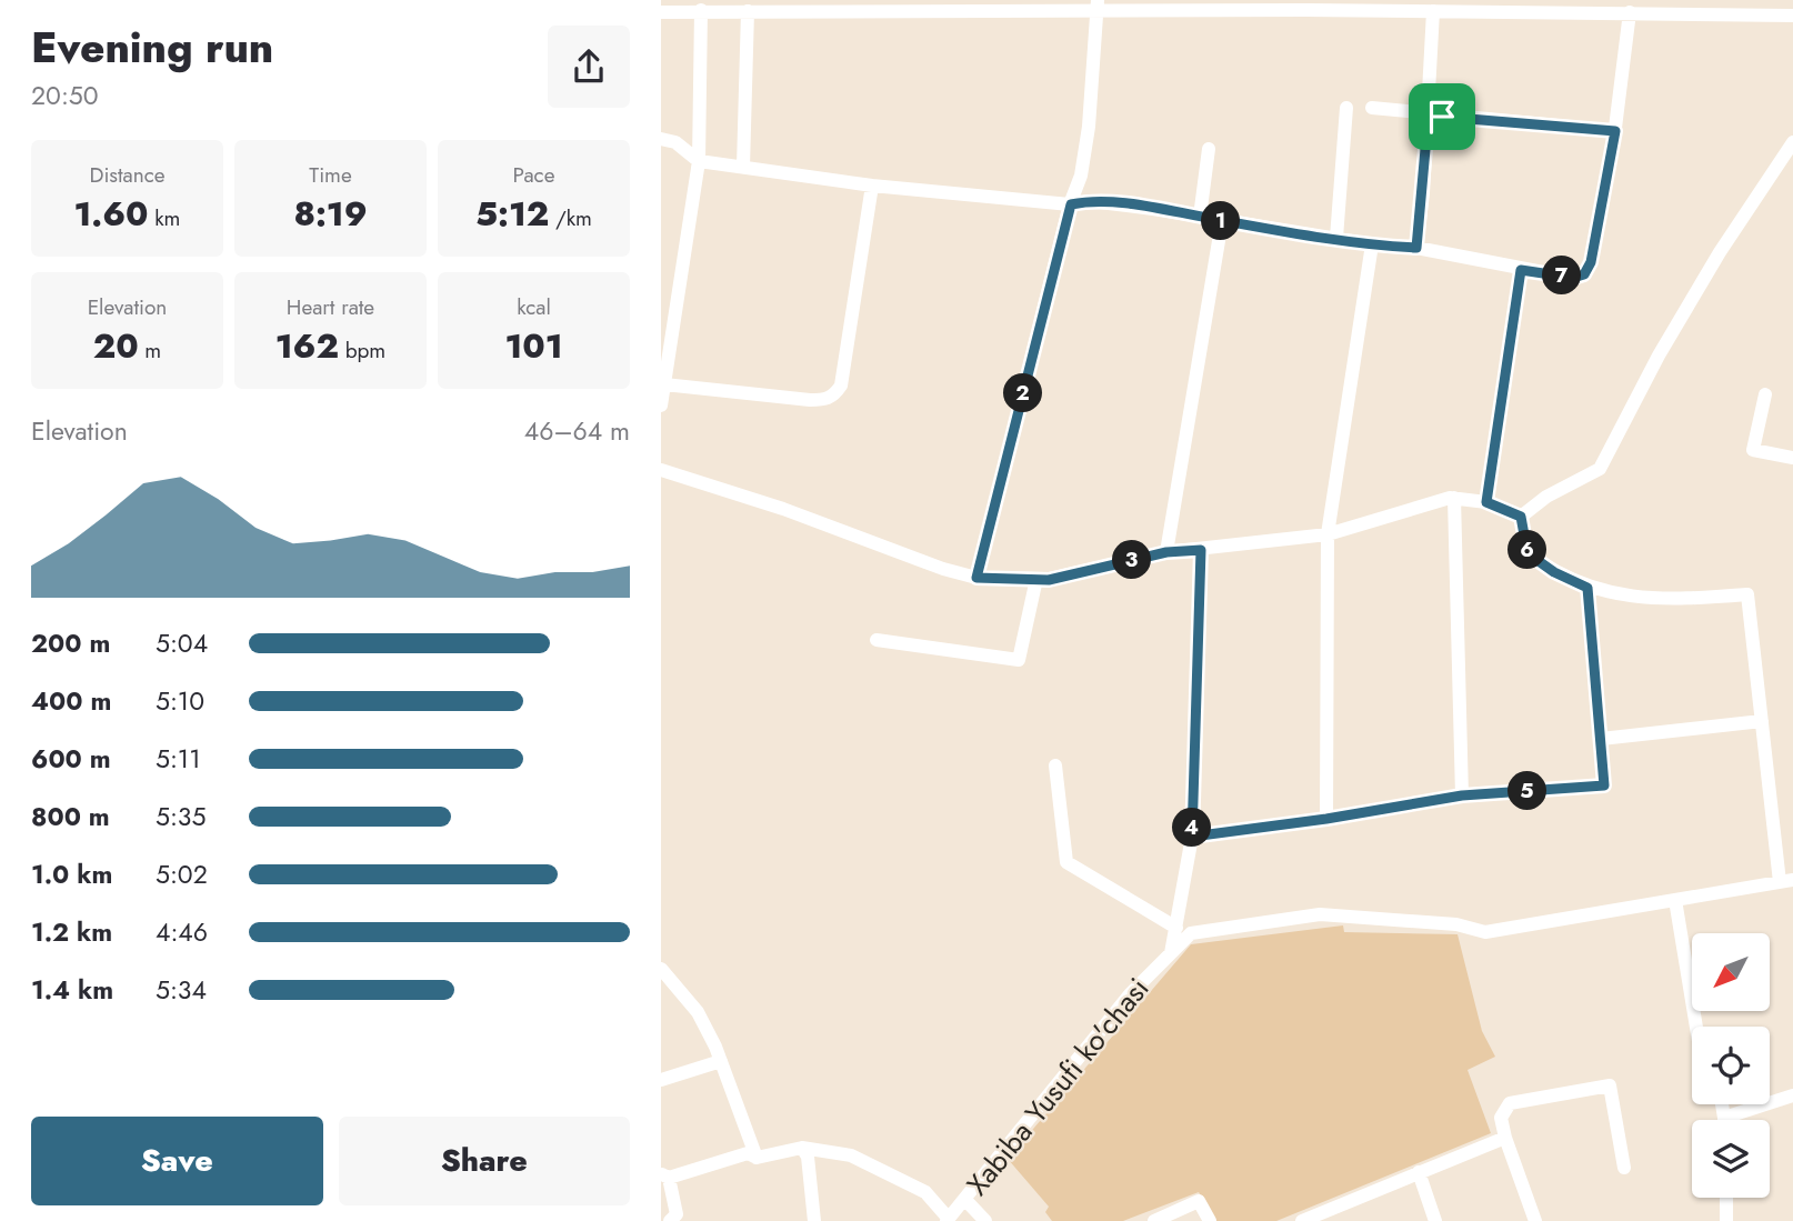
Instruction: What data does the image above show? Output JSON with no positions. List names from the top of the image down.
{
  "streets": {
    "street": ["Xabiba Yusufi ko'chasi"]
  },
  "north": "bottom left",
  "page": {
    "heading": ["Evening run", "20:50"],
    "stats": [
      ["Distance", "1.60 km"],
      ["Time", "8:19"],
      ["Pace", "5:12 /km"],
      ["Elevation", "20 m"],
      ["Heart rate", "162 bpm"],
      ["kcal", "101"]
    ],
    "pins": [
      "1",
      "7",
      "2",
      "6",
      "3",
      "5",
      "4"
    ],
    "chart": ["Elevation", "46–64 m"],
    "list": [
      {
        "name": "200 m",
        "note": "5:04"
      },
      {
        "name": "400 m",
        "note": "5:10"
      },
      {
        "name": "600 m",
        "note": "5:11"
      },
      {
        "name": "800 m",
        "note": "5:35"
      },
      {
        "name": "1.0 km",
        "note": "5:02"
      },
      {
        "name": "1.2 km",
        "note": "4:46"
      },
      {
        "name": "1.4 km",
        "note": "5:34"
      }
    ],
    "buttons": ["Save", "Share"]
  }
}
